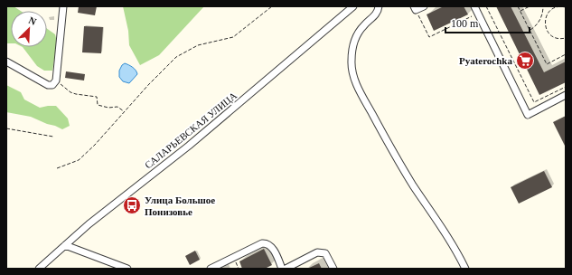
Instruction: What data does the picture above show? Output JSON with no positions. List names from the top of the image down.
{
  "streets": {
    "street": ["САЛАРЬЕВСКАЯ УЛИЦА"]
  },
  "places": {
    "supermarket": ["Pyaterochka"],
    "bus stop": ["Улица Большое Понизовье"]
  },
  "scale_bar": "100 m",
  "north": "top right"
}
